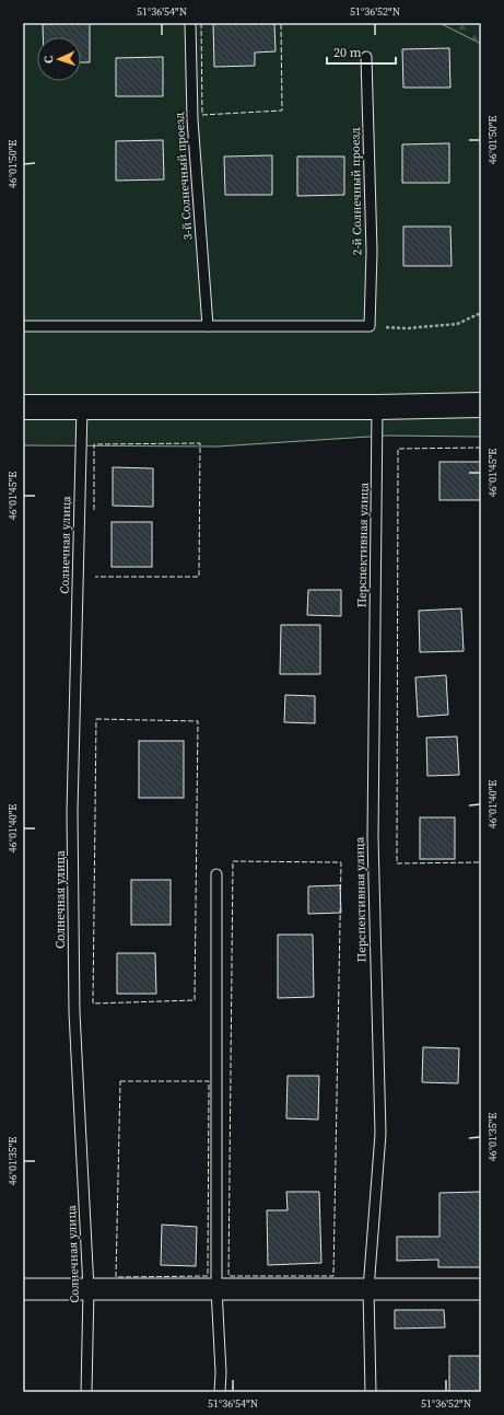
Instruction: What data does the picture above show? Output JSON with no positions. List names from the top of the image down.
{
  "streets": {
    "lane": [
      "3-й Солнечный проезд",
      "2-й Солнечный проезд",
      "Солнечная улица",
      "Перспективная улица"
    ]
  },
  "scale_bar": "20 m",
  "north": "left",
  "coordinates": [
    "51°36'54\"N",
    "51°36'52\"N",
    "46°01'50\"E",
    "46°01'45\"E",
    "46°01'40\"E",
    "46°01'35\"E"
  ]
}
